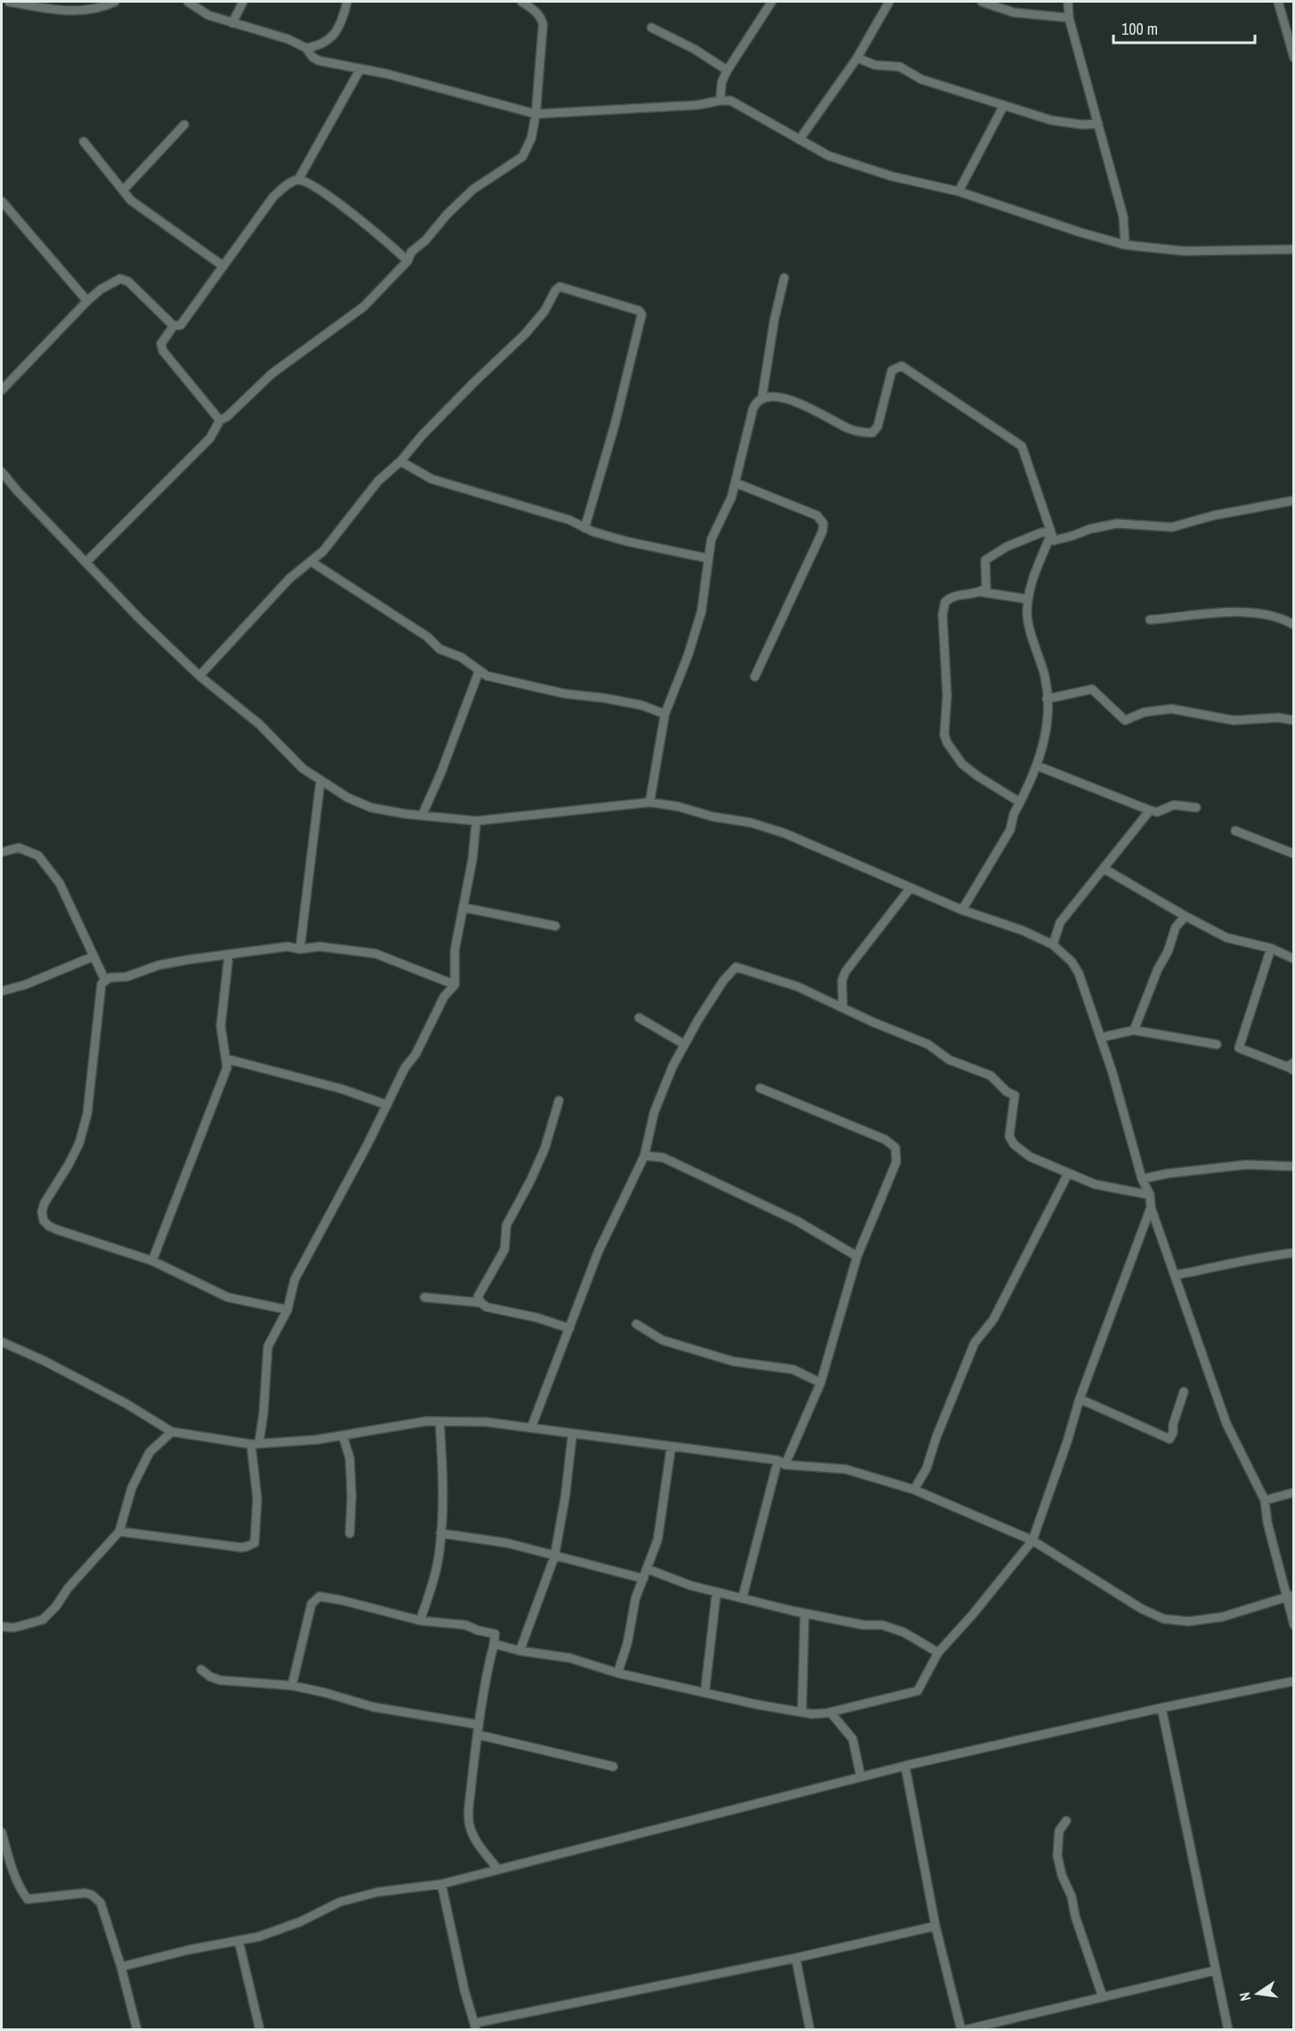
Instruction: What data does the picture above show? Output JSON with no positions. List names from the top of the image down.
{
  "scale_bar": "100 m",
  "north": "left"
}
